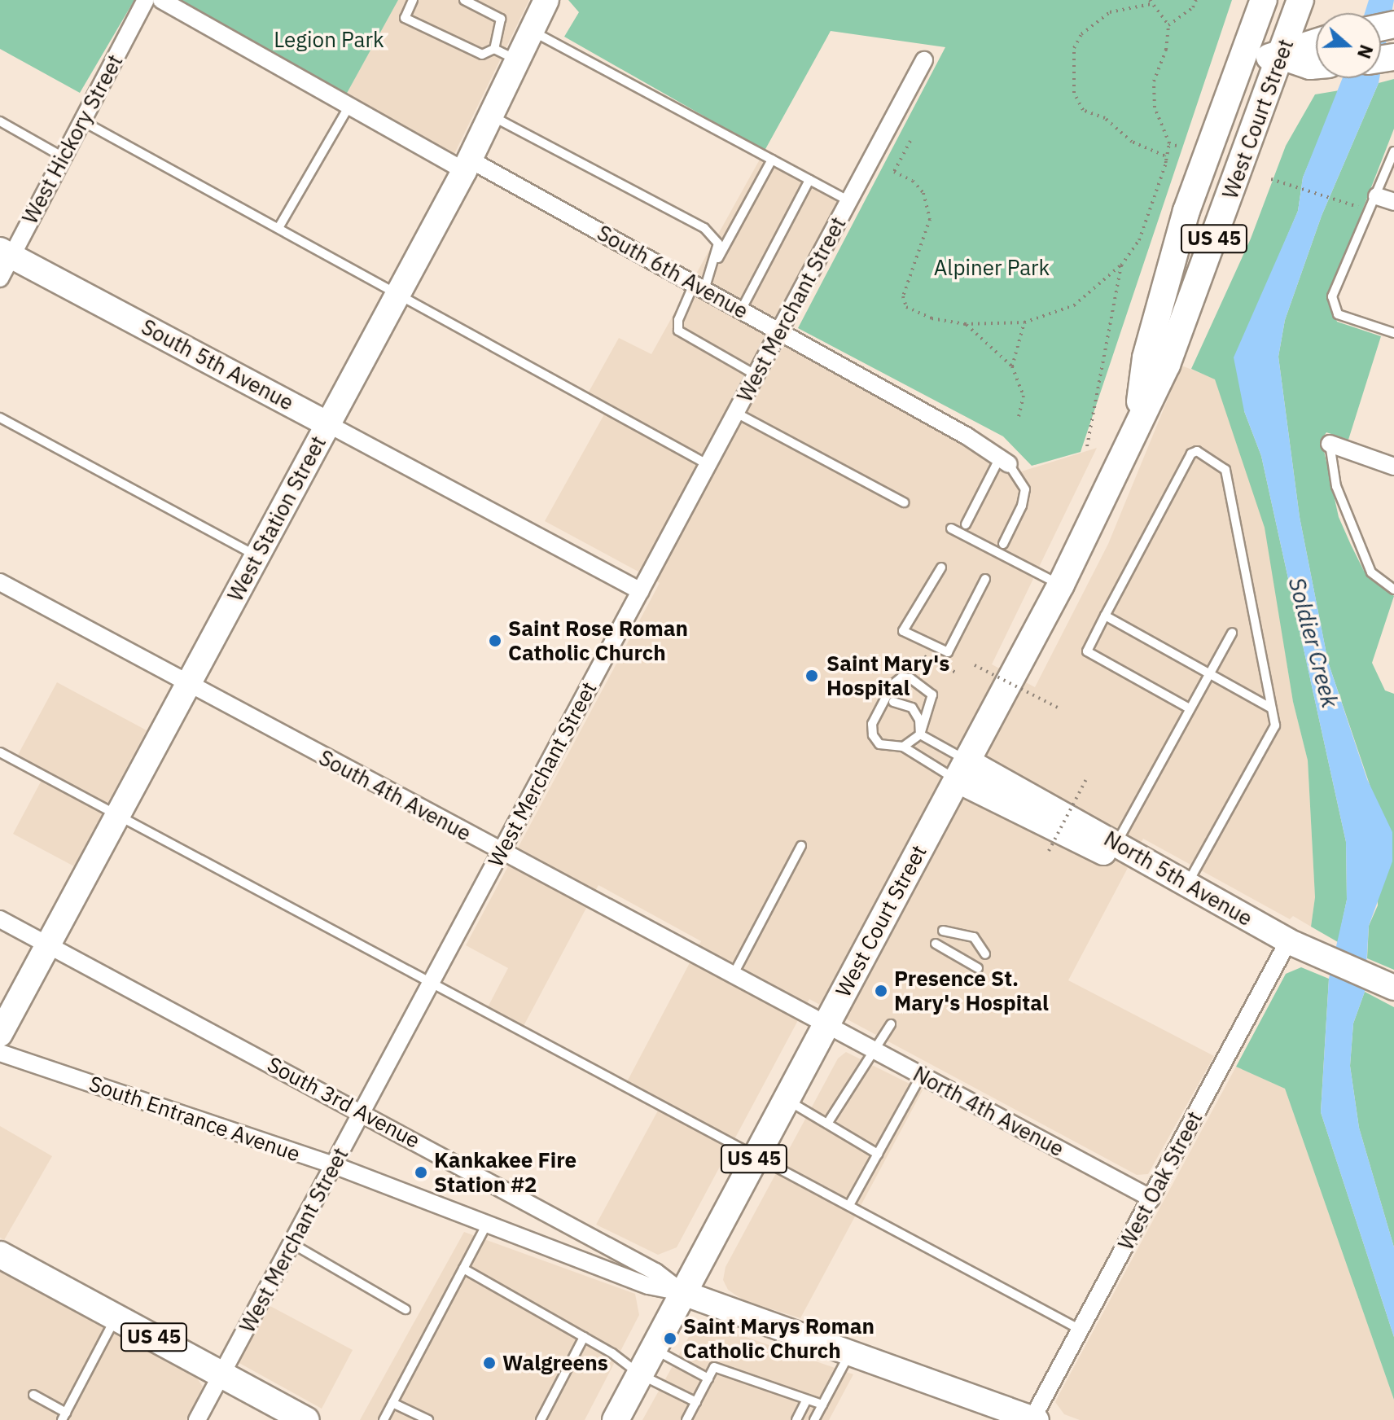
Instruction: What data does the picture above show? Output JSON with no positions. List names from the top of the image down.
{
  "streets": {
    "main road": [
      "West Court Street",
      "US 45",
      "South 5th Avenue",
      "West Station Street",
      "North 5th Avenue"
    ],
    "street": [
      "West Hickory Street",
      "South 6th Avenue",
      "West Merchant Street",
      "South 4th Avenue",
      "South 3rd Avenue",
      "North 4th Avenue",
      "South Entrance Avenue",
      "West Oak Street"
    ]
  },
  "crossings": [
    ["West Court Street", "South 4th Avenue"],
    ["West Court Street", "North 5th Avenue"],
    ["West Court Street", "South 3rd Avenue"],
    ["West Court Street", "North 4th Avenue"],
    ["West Court Street", "South Entrance Avenue"],
    ["West Hickory Street", "South 5th Avenue"],
    ["US 45", "West Merchant Street"],
    ["South 6th Avenue", "West Merchant Street"],
    ["South 6th Avenue", "West Station Street"],
    ["West Merchant Street", "South 5th Avenue"],
    ["West Merchant Street", "South 4th Avenue"],
    ["West Merchant Street", "South 3rd Avenue"],
    ["West Merchant Street", "South Entrance Avenue"],
    ["South 5th Avenue", "West Station Street"],
    ["West Station Street", "South 4th Avenue"],
    ["West Station Street", "South 3rd Avenue"],
    ["South 4th Avenue", "North 4th Avenue"],
    ["North 5th Avenue", "West Oak Street"],
    ["South 3rd Avenue", "South Entrance Avenue"],
    ["North 4th Avenue", "West Oak Street"]
  ],
  "water": ["Soldier Creek"],
  "parks": ["Legion Park", "Alpiner Park"],
  "places": [
    "Saint Rose Roman Catholic Church",
    "Saint Mary's Hospital",
    "Presence St. Mary's Hospital",
    "Kankakee Fire Station #2",
    "Saint Marys Roman Catholic Church",
    "Walgreens"
  ],
  "north": "right"
}
